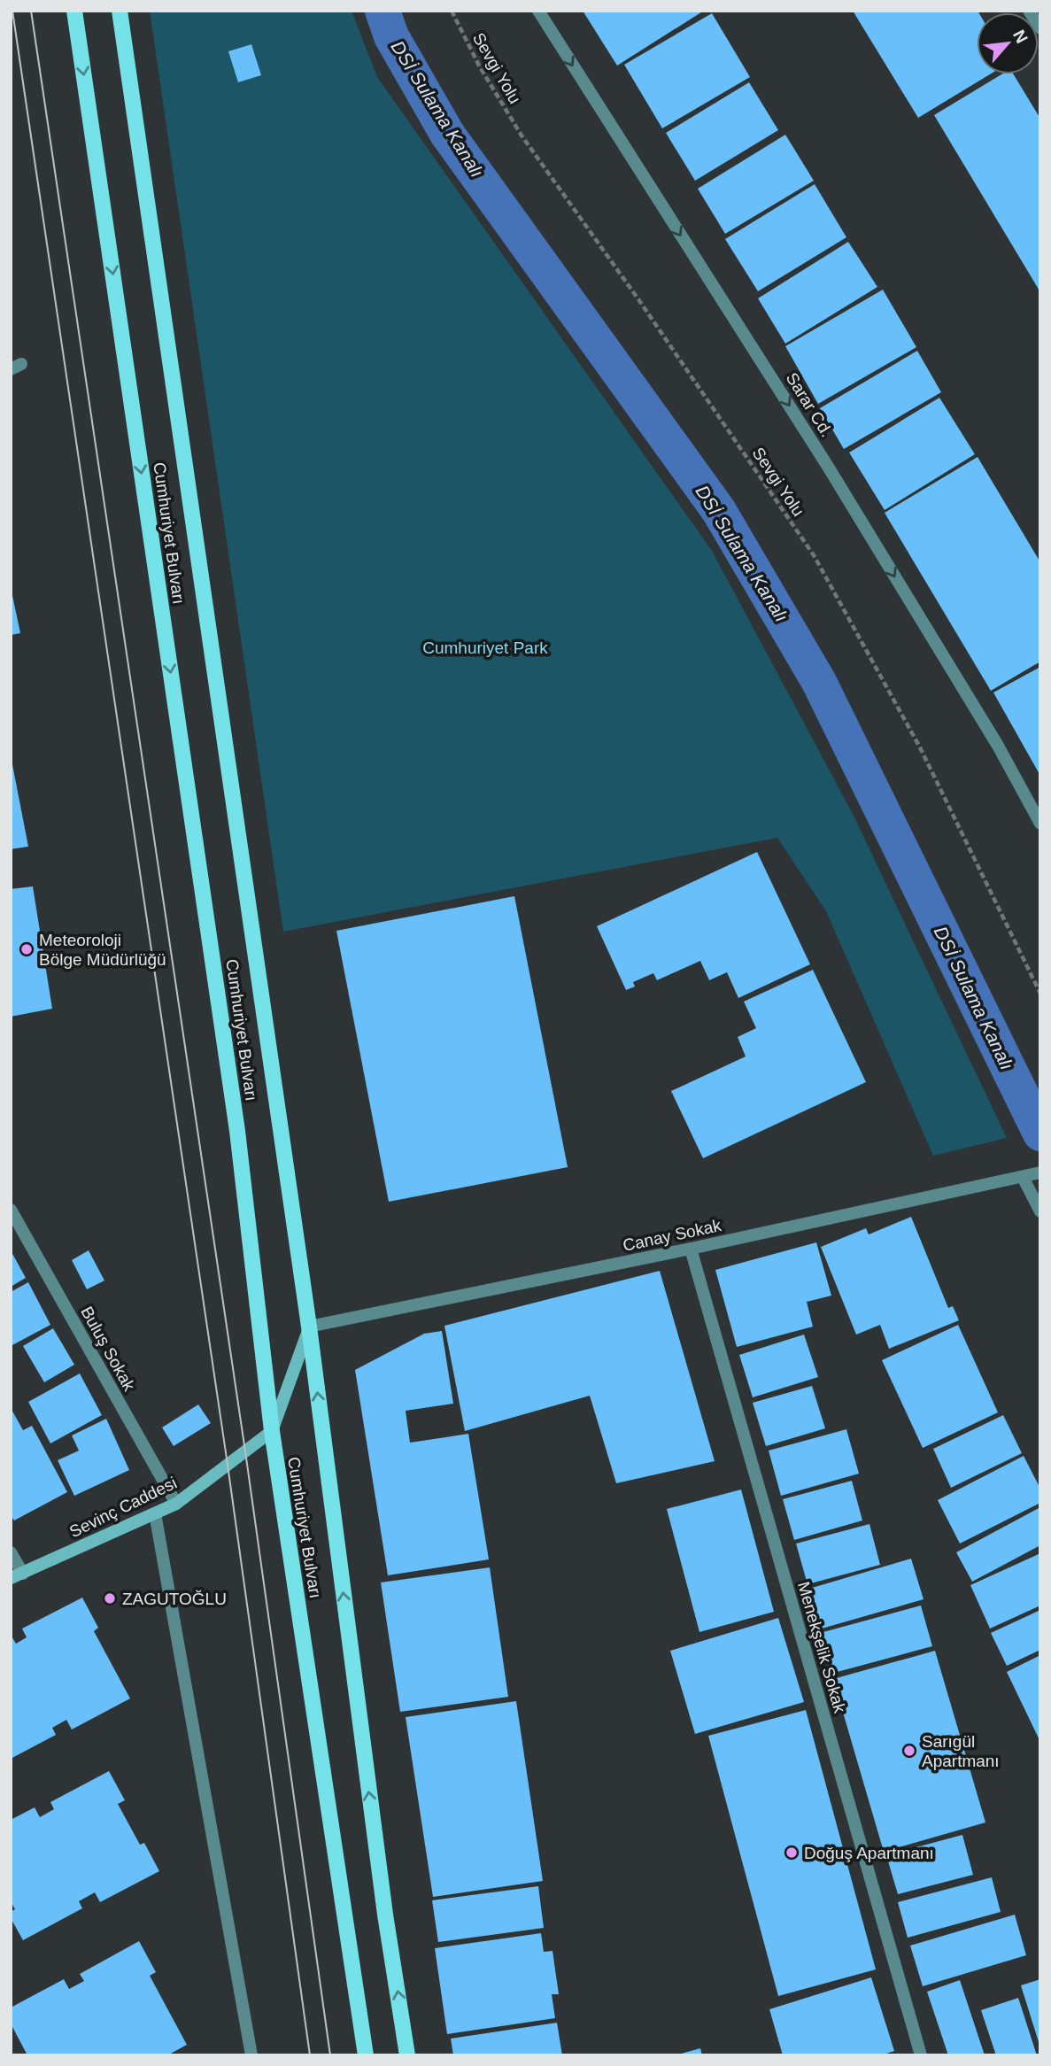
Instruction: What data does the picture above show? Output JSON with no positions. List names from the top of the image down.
{
  "streets": {
    "main road": ["Cumhuriyet Bulvarı", "Sevinç Caddesi"],
    "street": [
      "Sarar Cd.",
      "Canay Sokak",
      "Buluş Sokak",
      "Menekşelik Sokak"
    ],
    "path": ["Sevgi Yolu"]
  },
  "crossings": [
    ["Cumhuriyet Bulvarı", "Canay Sokak"],
    ["Cumhuriyet Bulvarı", "Sevinç Caddesi"],
    ["Canay Sokak", "Menekşelik Sokak"],
    ["Buluş Sokak", "Sevinç Caddesi"]
  ],
  "one_way": ["Sarar Cd."],
  "water": ["DSİ Sulama Kanalı"],
  "parks": ["Cumhuriyet Park"],
  "places": [
    "Meteoroloji Bölge Müdürlüğü",
    "ZAGUTOĞLU",
    "Sarıgül Apartmanı",
    "Doğuş Apartmanı"
  ],
  "north": "top right"
}
